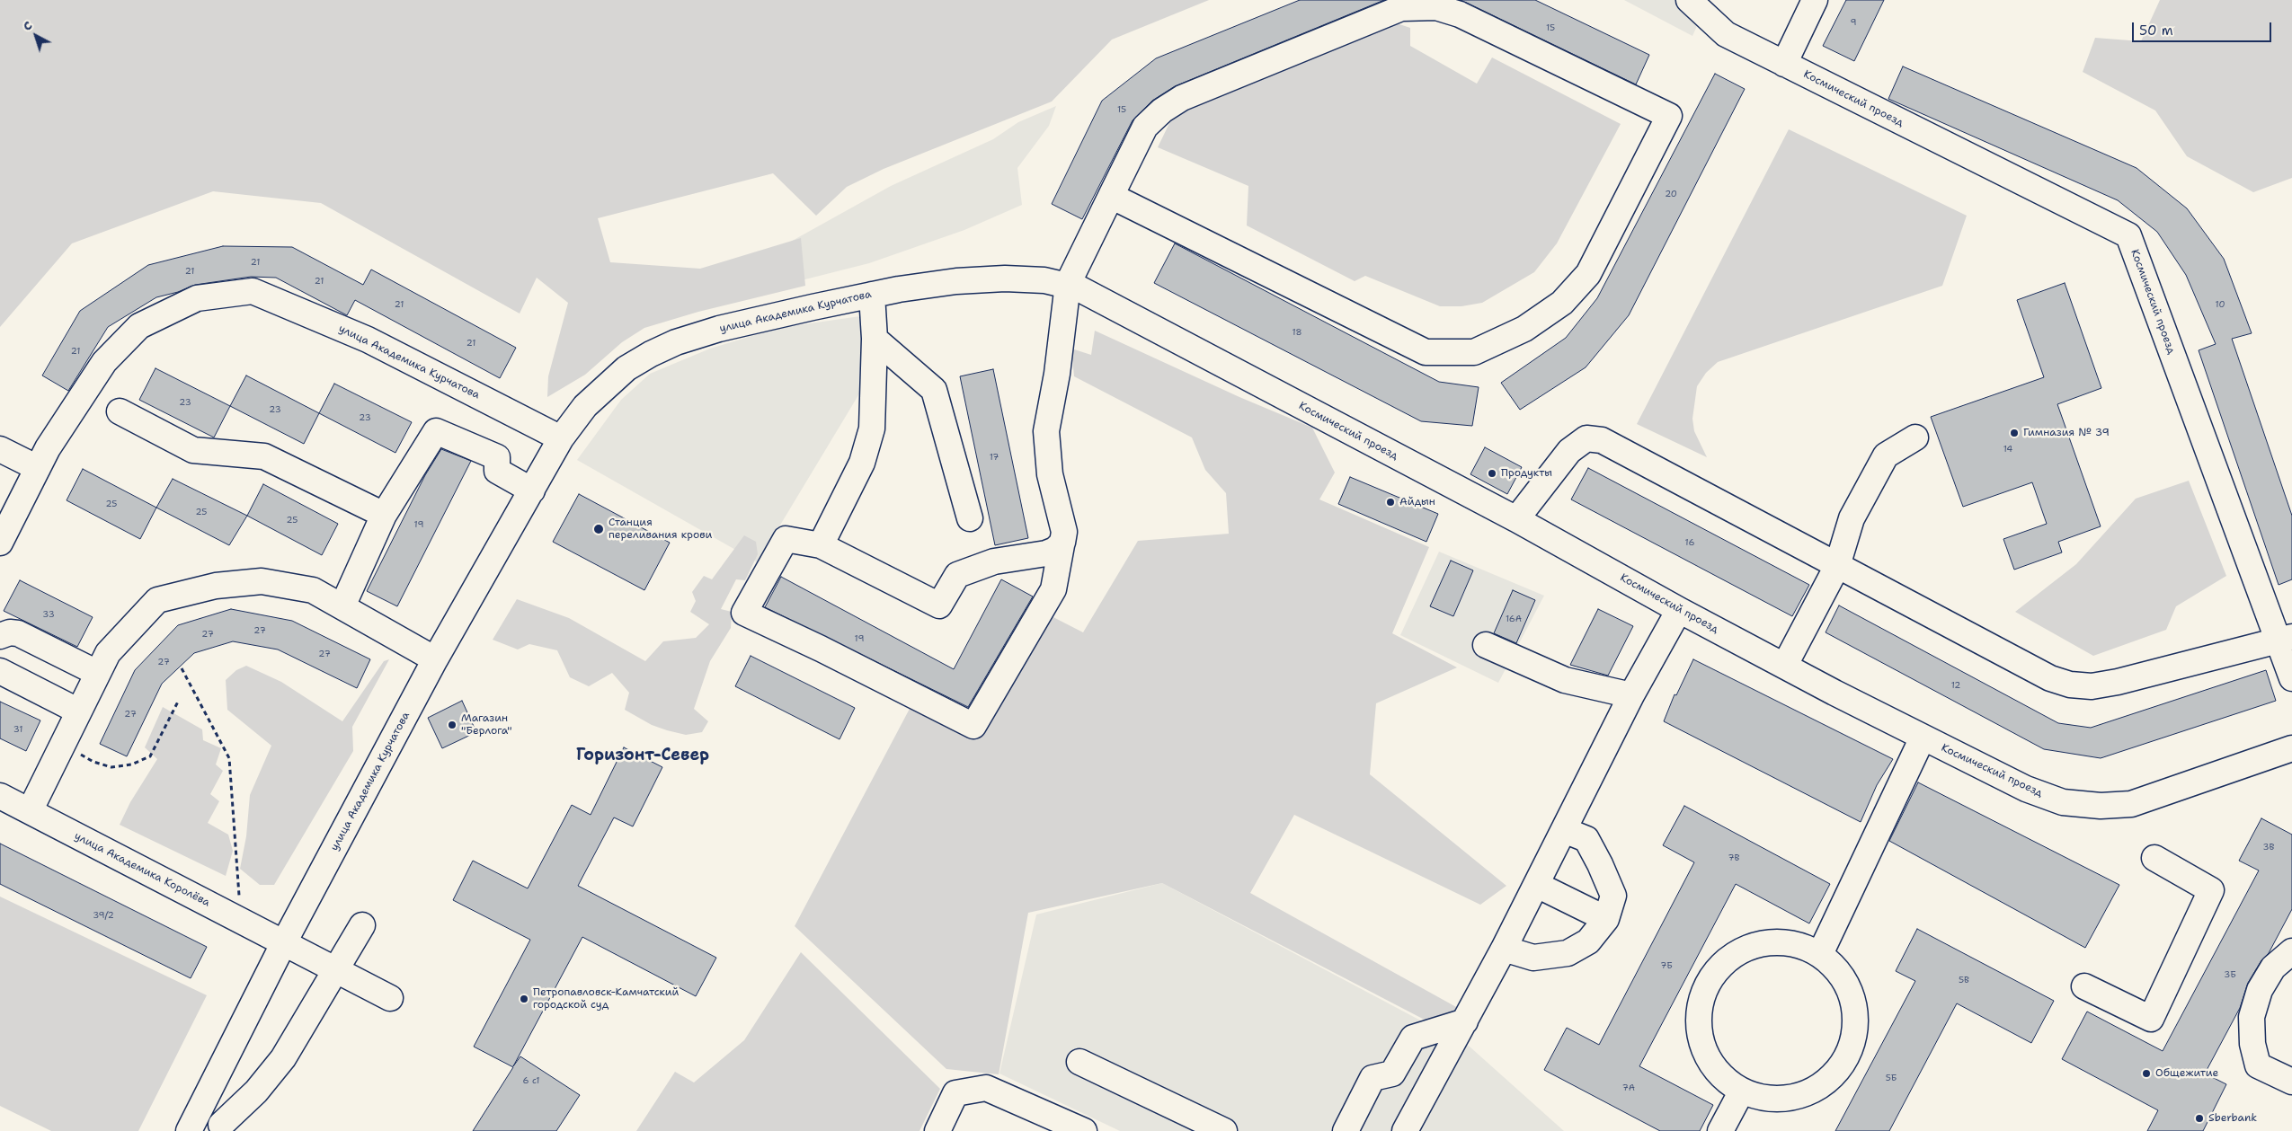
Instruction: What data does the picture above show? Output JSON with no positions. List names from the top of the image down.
{
  "streets": {
    "street": ["Космический проезд", "улица Академика Курчатова", "улица Академика Королёва"]
  },
  "crossings": [
    ["Космический проезд", "улица Академика Курчатова"],
    ["улица Академика Курчатова", "улица Академика Королёва"]
  ],
  "districts": ["Горизонт-Север"],
  "places": [
    "Гимназия № 39",
    "Продукты",
    "Айдын",
    "Станция переливания крови",
    "Магазин \"Берлога\"",
    "Петропавловск-Камчатский городской суд",
    "Общежитие",
    "Sberbank"
  ],
  "house_numbers": [
    "9",
    "15",
    "15",
    "20",
    "21",
    "21",
    "21",
    "21",
    "10",
    "18",
    "21",
    "21",
    "23",
    "23",
    "23",
    "14",
    "17",
    "25",
    "25",
    "25",
    "19",
    "16",
    "33",
    "16А",
    "27",
    "27",
    "19",
    "27",
    "27",
    "12",
    "27",
    "31",
    "3В",
    "7В",
    "39/2",
    "7Б",
    "3Б",
    "5В",
    "5Б",
    "6 с1",
    "7А"
  ],
  "scale_bar": "50 m",
  "north": "top left"
}
